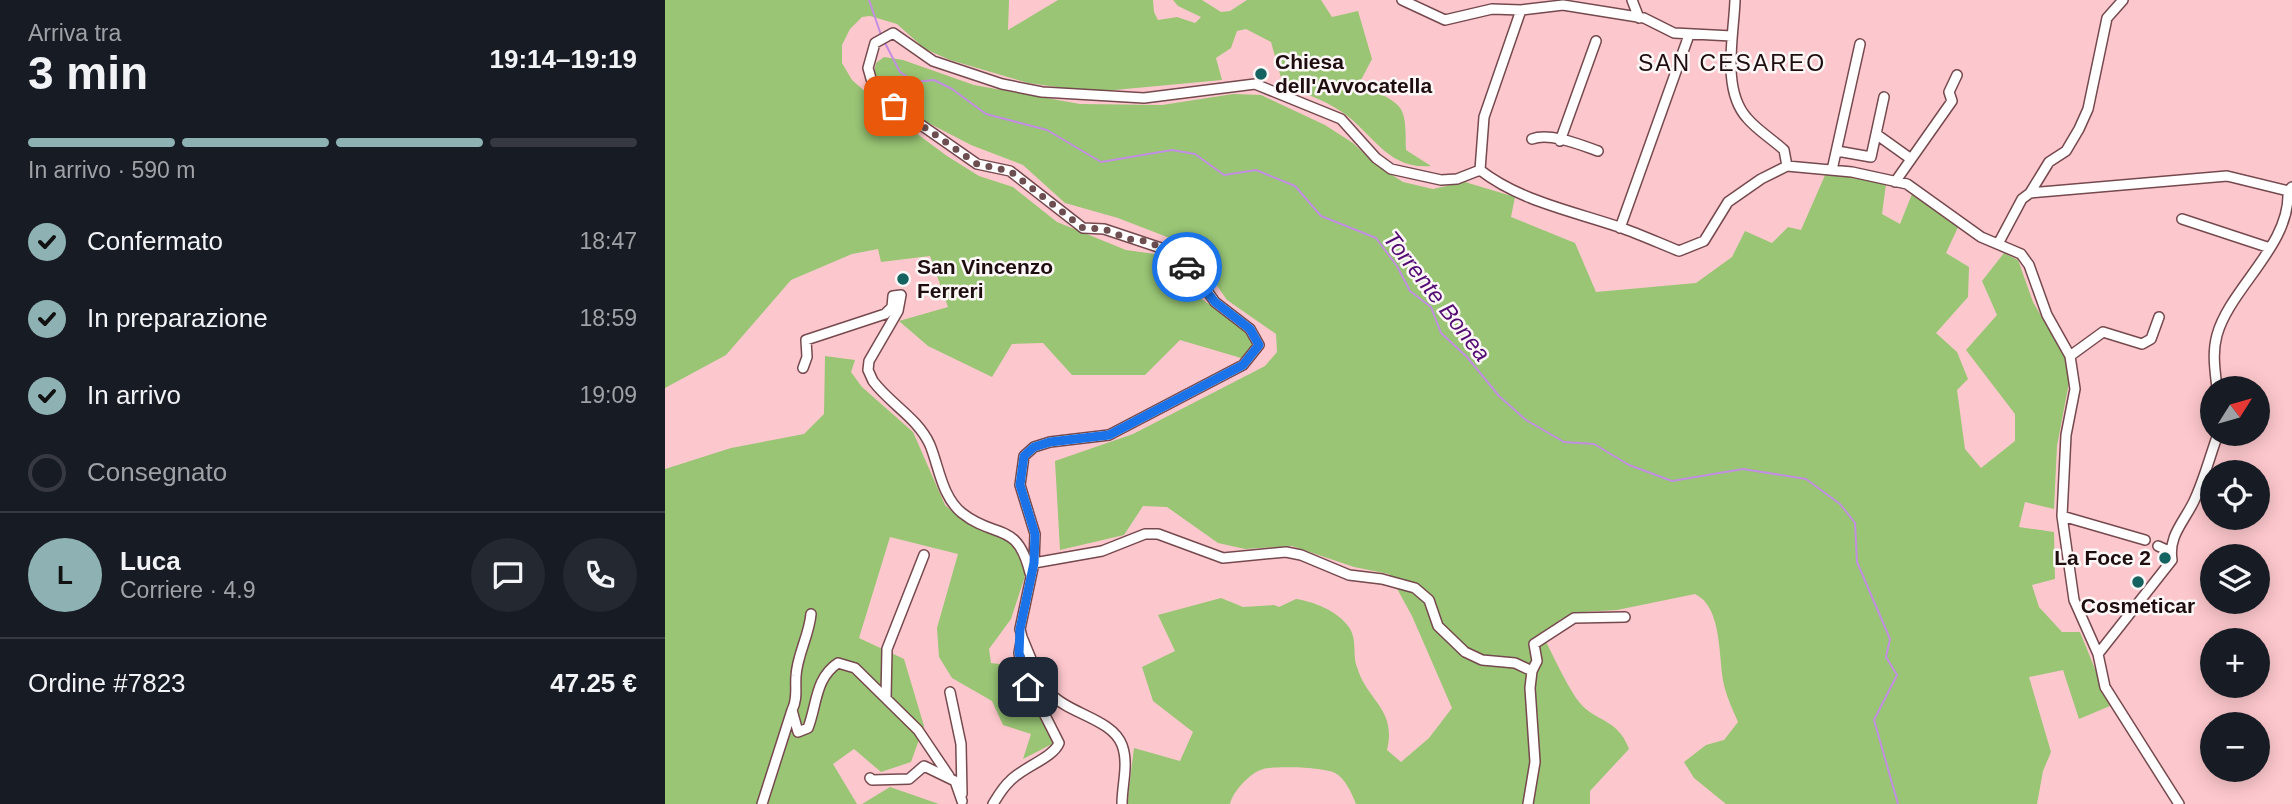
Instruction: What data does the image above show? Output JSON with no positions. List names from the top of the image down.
{
  "districts": ["SAN CESAREO"],
  "water": ["Torrente Bonea"],
  "places": [
    "Chiesa dell'Avvocatella",
    "San Vincenzo Ferreri",
    "La Foce 2",
    "Cosmeticar"
  ],
  "north": "top right",
  "page": {
    "heading": ["3 min", "Arriva tra", "19:14–19:19"],
    "panel": [
      "Luca",
      "Corriere · 4.9",
      "Ordine #7823",
      "47.25 €"
    ],
    "bar": "In arrivo · 590 m",
    "list": [
      ["Confermato", "18:47"],
      ["In preparazione", "18:59"],
      ["In arrivo", "19:09"],
      "Consegnato"
    ],
    "map_buttons": ["+", "−"],
    "round": "L"
  }
}
